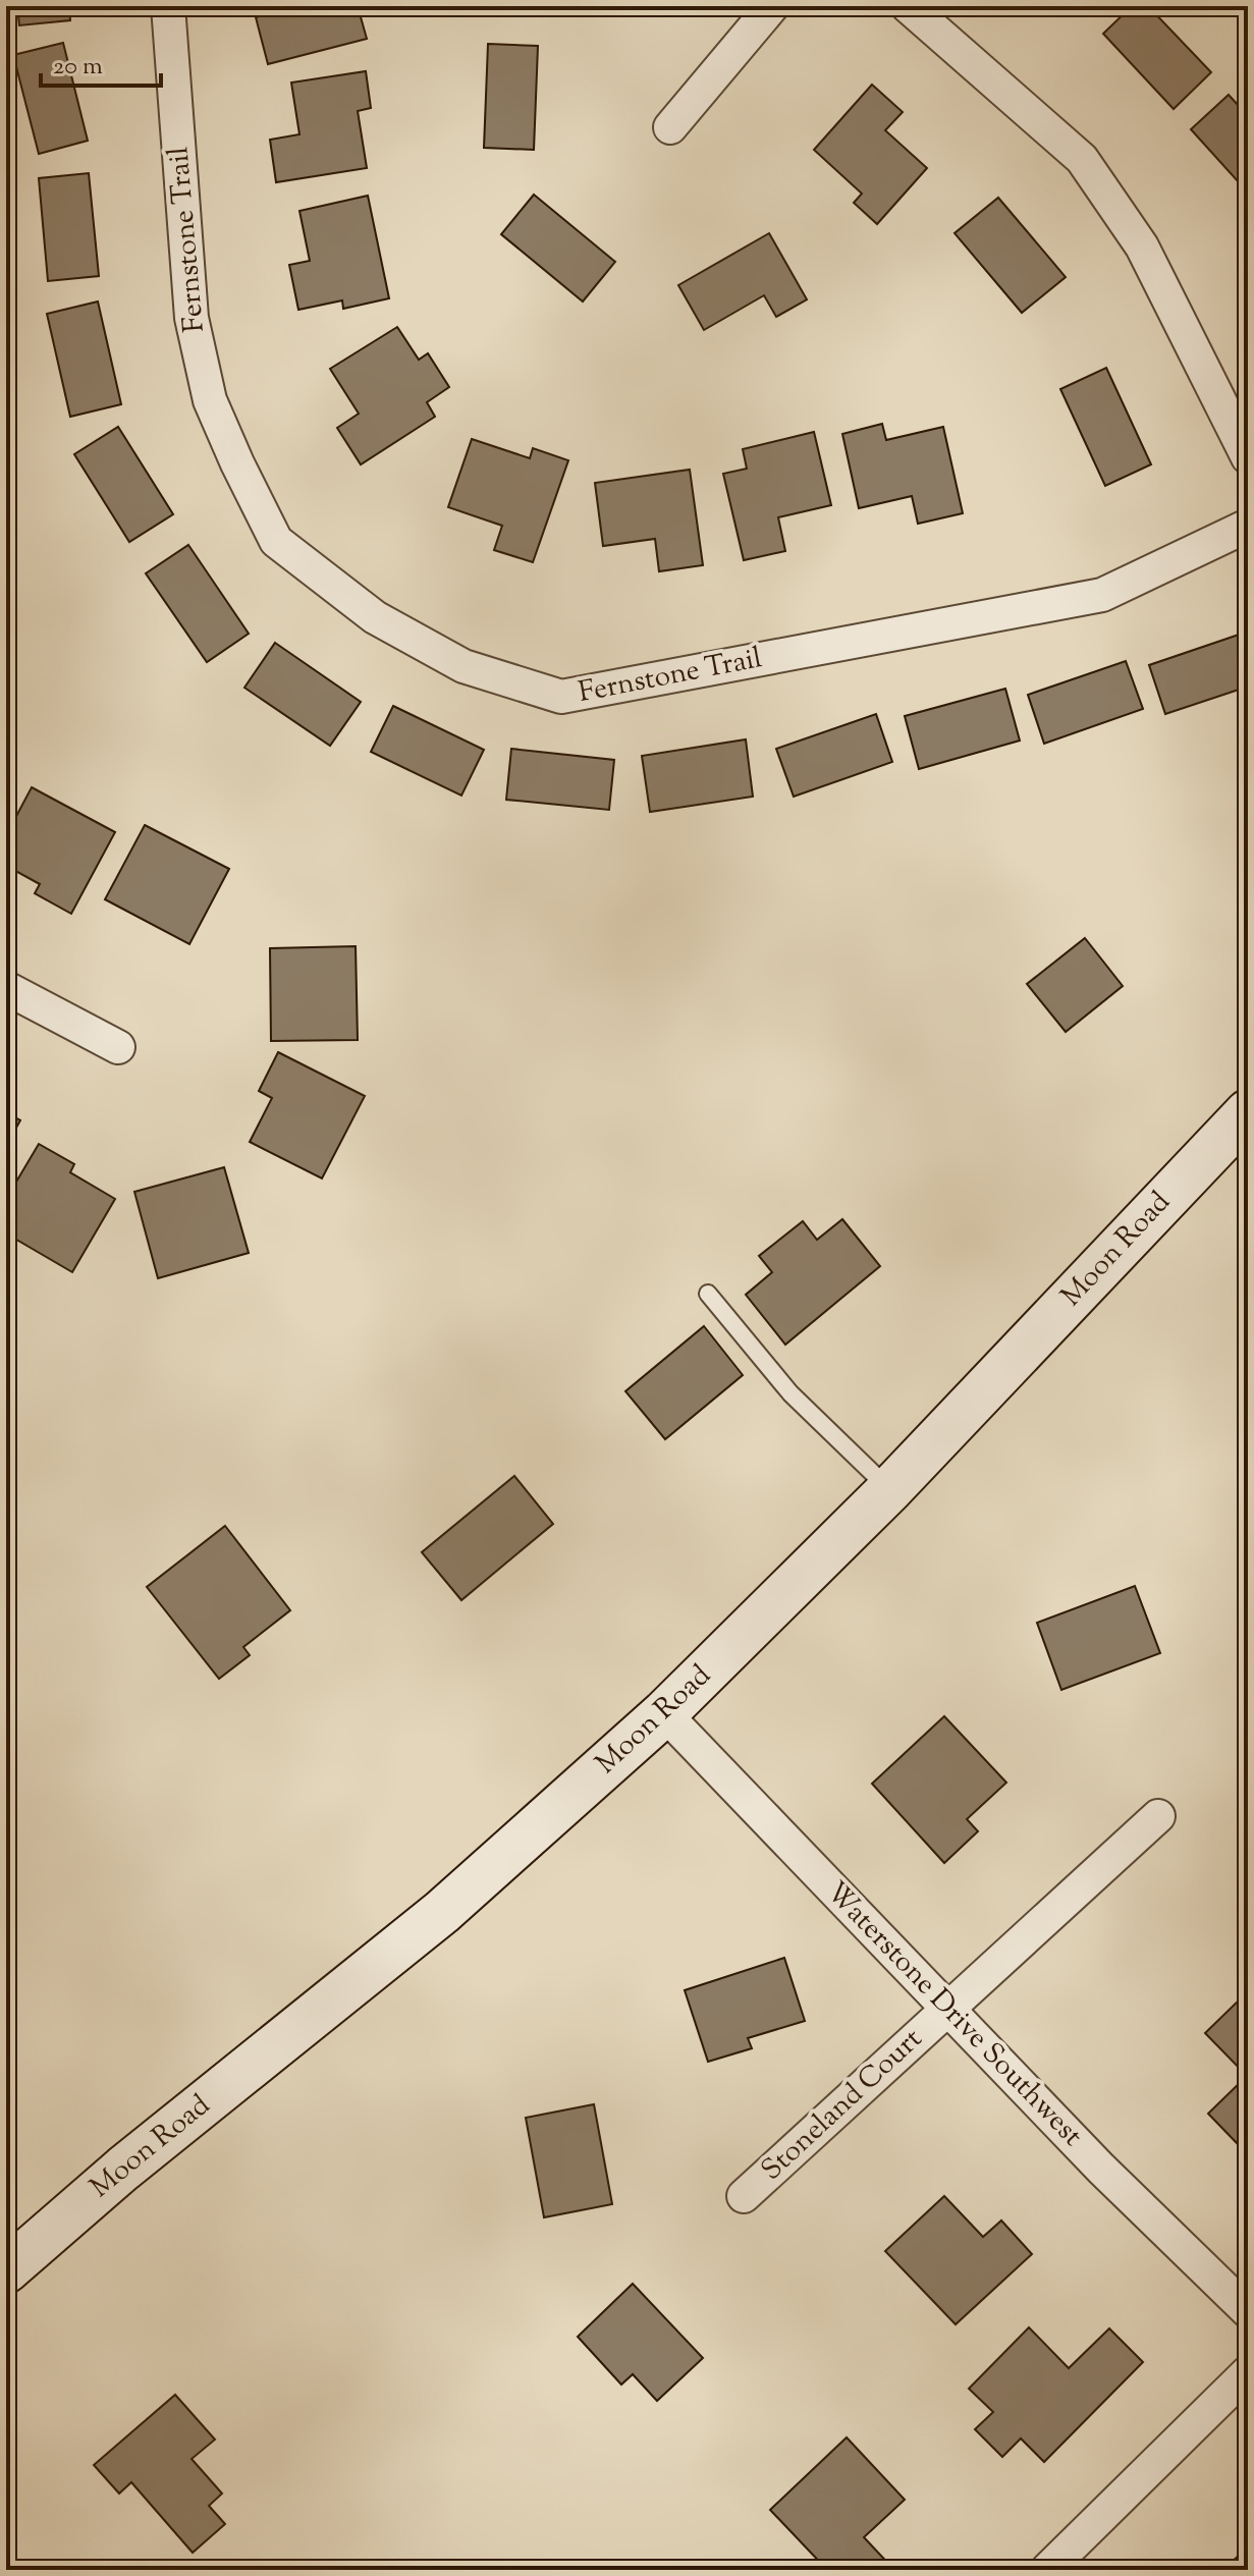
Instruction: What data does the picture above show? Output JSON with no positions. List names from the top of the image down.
{
  "streets": {
    "street": [
      "Fernstone Trail",
      "Moon Road",
      "Waterstone Drive Southwest",
      "Stoneland Court"
    ]
  },
  "crossings": [
    ["Moon Road", "Waterstone Drive Southwest"],
    ["Waterstone Drive Southwest", "Stoneland Court"]
  ],
  "scale_bar": "20 m"
}
